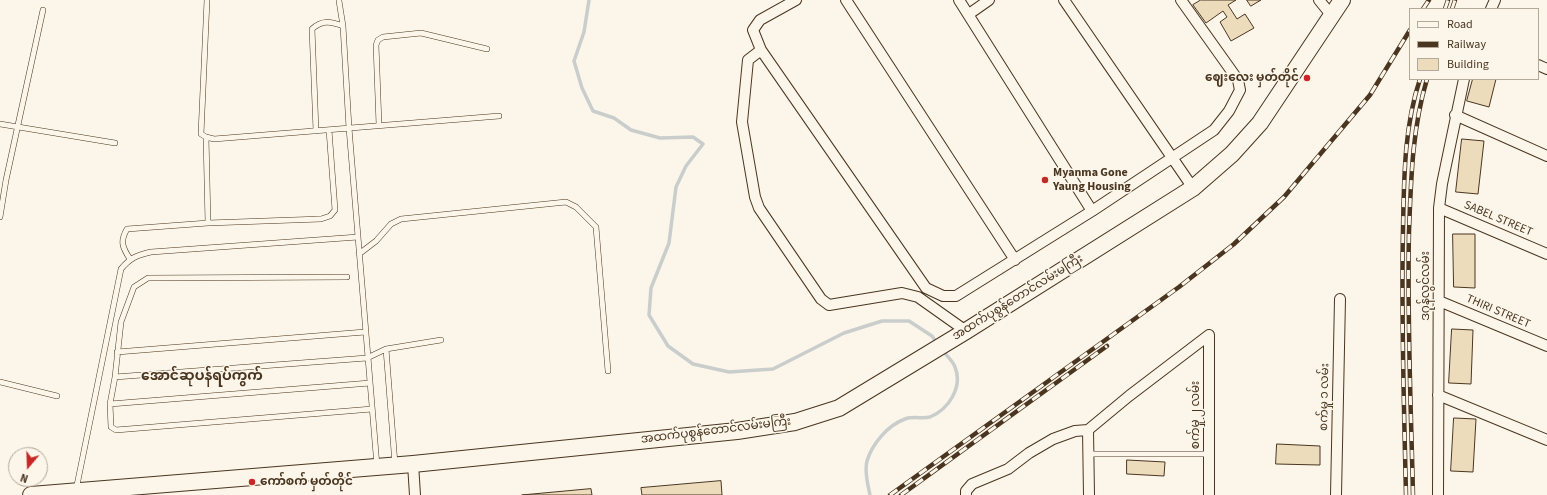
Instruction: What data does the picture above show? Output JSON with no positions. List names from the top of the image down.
{
  "streets": {
    "main road": ["အထက်ပုစွန်တောင်လမ်းမကြီး"],
    "street": [
      "SABEL STREET",
      "ဒဂုန်လွင်လမ်း",
      "THIRI STREET",
      "စက်မှု ၁ လမ်း",
      "စက်မှု ၂ လမ်း"
    ]
  },
  "crossings": [
    ["SABEL STREET", "ဒဂုန်လွင်လမ်း"],
    ["ဒဂုန်လွင်လမ်း", "THIRI STREET"]
  ],
  "districts": ["အောင်ဆုပန်ရပ်ကွက်"],
  "places": ["ဈေးလေး မှတ်တိုင်", "Myanma Gone Yaung Housing", "ကော်စက် မှတ်တိုင်"],
  "legend": ["Road", "Railway", "Building"],
  "north": "bottom"
}
